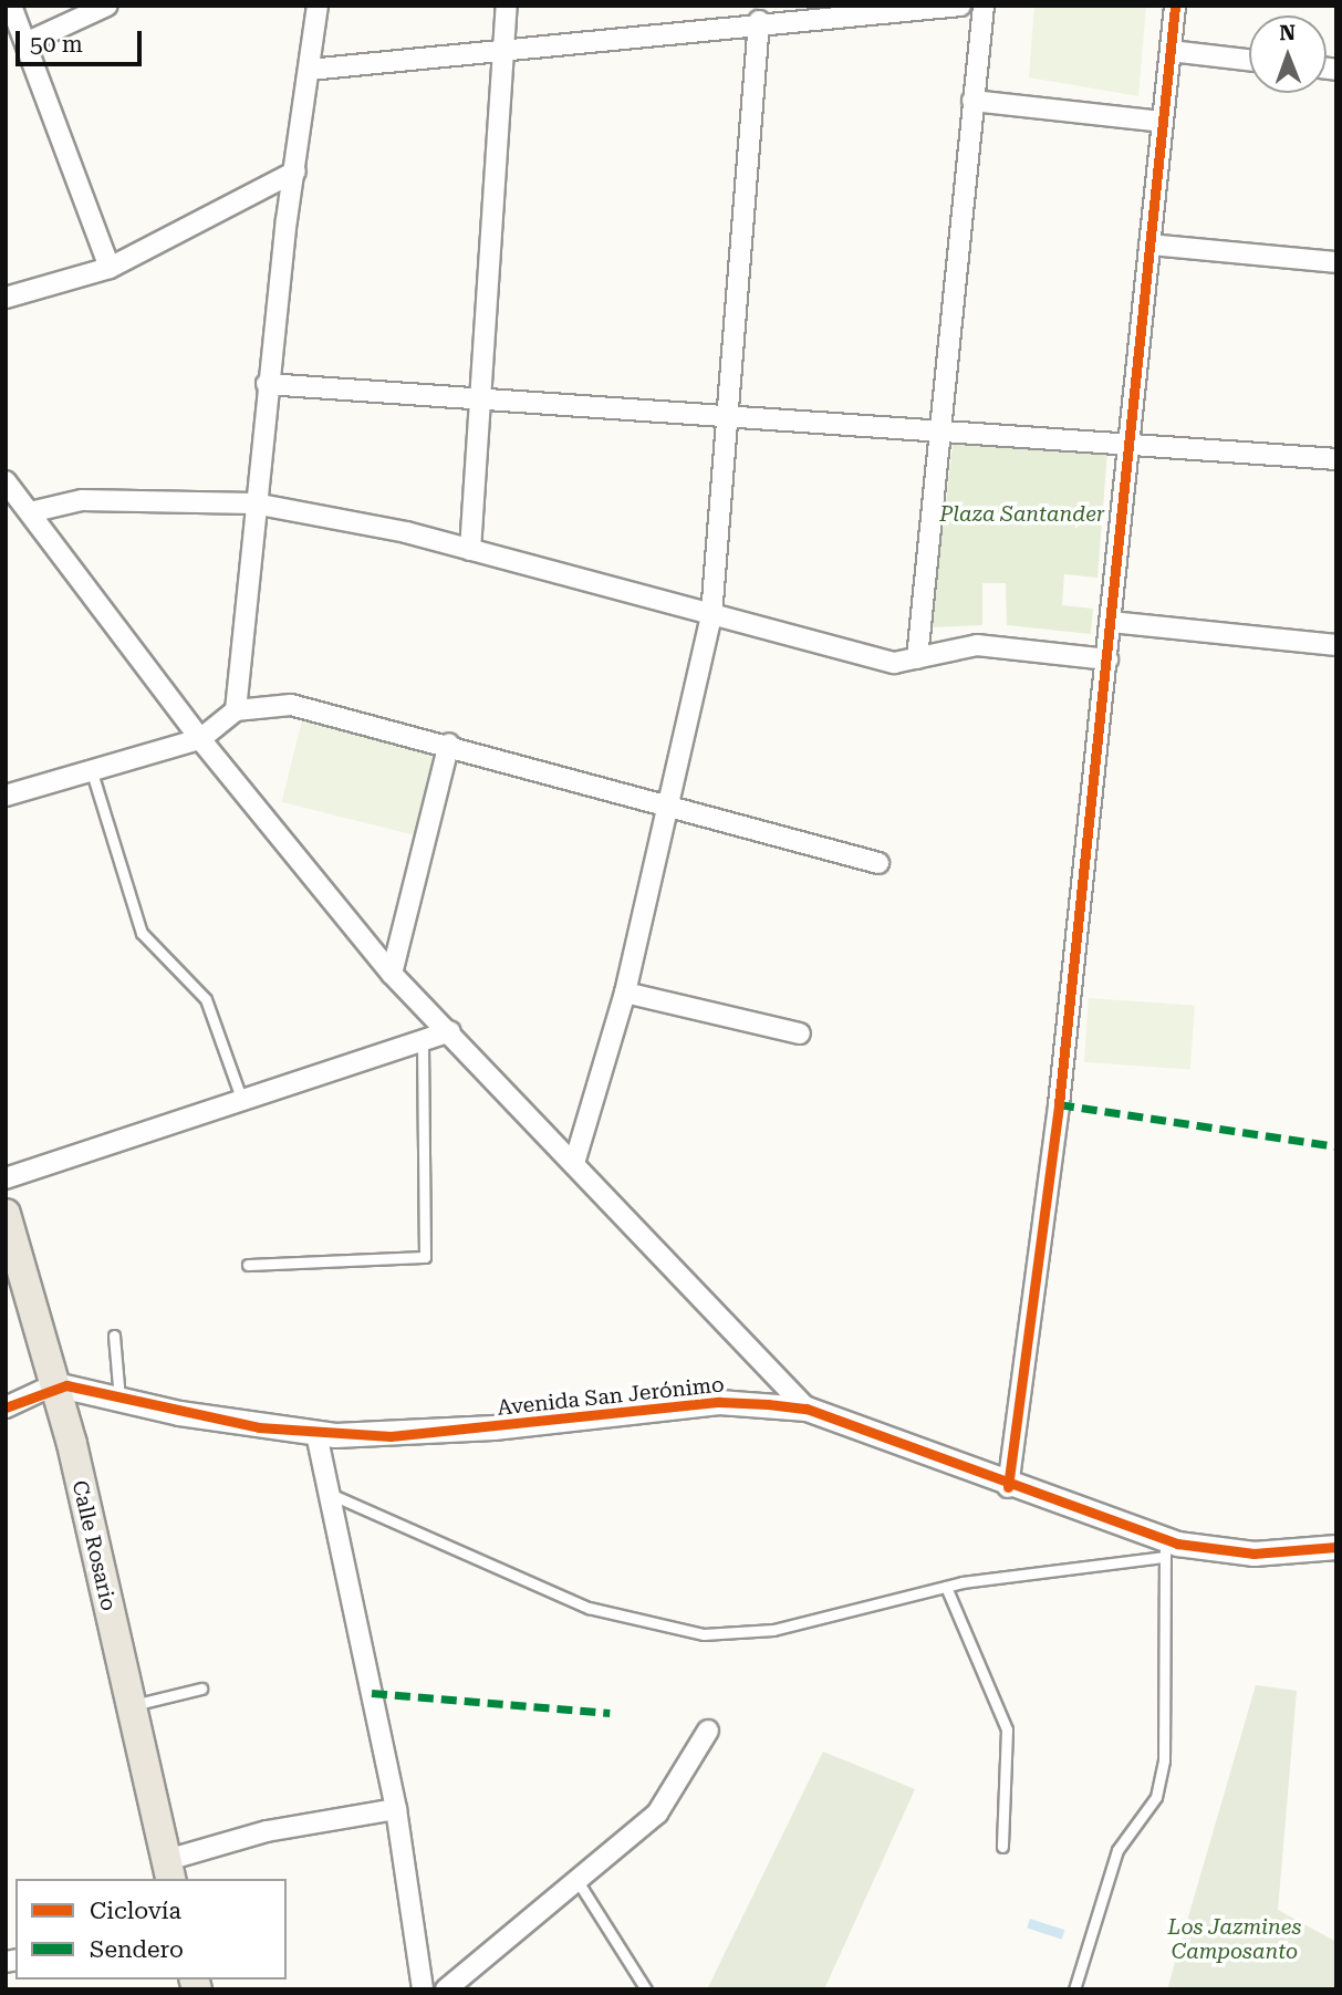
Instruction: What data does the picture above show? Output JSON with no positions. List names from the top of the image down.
{
  "streets": {
    "main road": ["Calle Rosario"],
    "street": ["Avenida San Jerónimo"]
  },
  "crossings": [
    ["Avenida San Jerónimo", "Calle Rosario"]
  ],
  "parks": ["Plaza Santander", "Los Jazmines Camposanto"],
  "legend": ["Ciclovía", "Sendero"],
  "scale_bar": "50 m",
  "north": "top"
}
